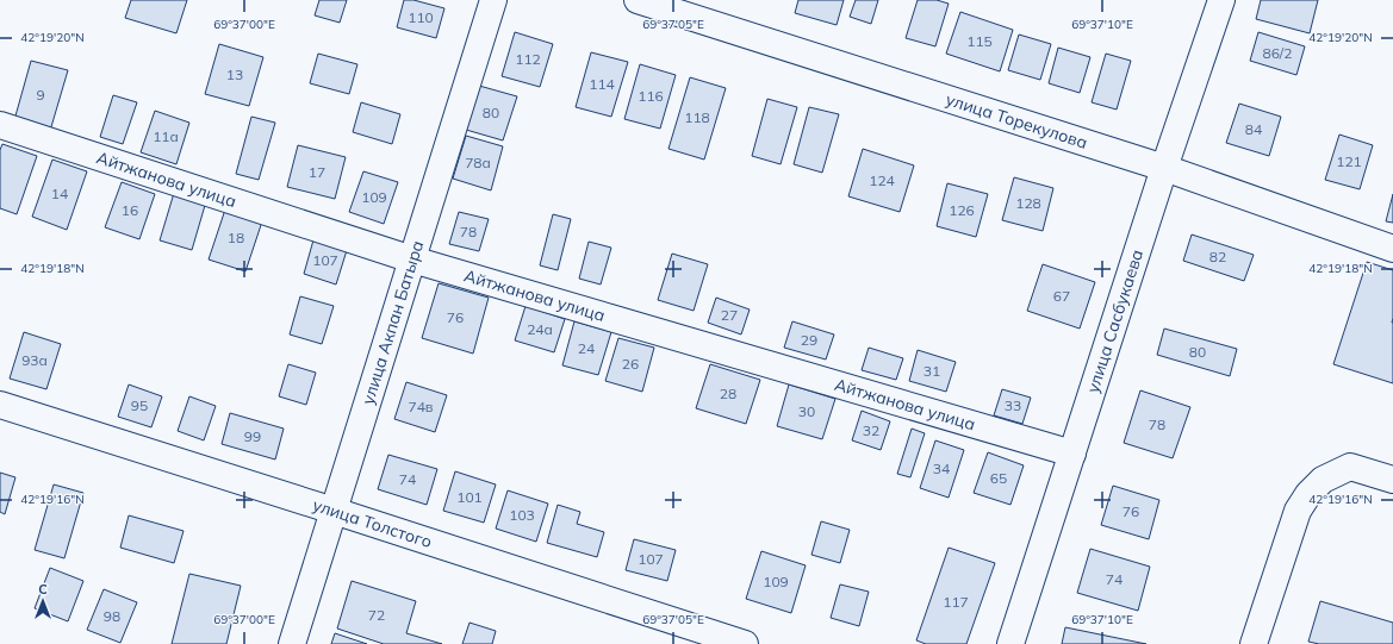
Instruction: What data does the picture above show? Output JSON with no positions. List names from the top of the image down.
{
  "streets": {
    "street": [
      "улица Торекулова",
      "Айтжанова улица",
      "улица Сасбукаева",
      "улица Акпан Батыра",
      "улица Толстого"
    ]
  },
  "crossings": [
    ["улица Торекулова", "улица Сасбукаева"],
    ["Айтжанова улица", "улица Сасбукаева"],
    ["Айтжанова улица", "улица Акпан Батыра"],
    ["улица Акпан Батыра", "улица Толстого"]
  ],
  "house_numbers": [
    "110",
    "115",
    "86/2",
    "112",
    "13",
    "114",
    "9",
    "116",
    "80",
    "118",
    "84",
    "11а",
    "121",
    "78а",
    "17",
    "124",
    "14",
    "109",
    "128",
    "16",
    "126",
    "78",
    "18",
    "82",
    "107",
    "67",
    "27",
    "76",
    "24а",
    "29",
    "24",
    "80",
    "93а",
    "26",
    "31",
    "28",
    "95",
    "33",
    "74в",
    "30",
    "78",
    "32",
    "99",
    "34",
    "65",
    "74",
    "101",
    "76",
    "103",
    "107",
    "74",
    "109",
    "117",
    "72",
    "98"
  ],
  "north": "top",
  "coordinates": [
    "69°37'00\"E",
    "69°37'05\"E",
    "69°37'10\"E",
    "42°19'20\"N",
    "42°19'18\"N",
    "42°19'16\"N"
  ]
}
